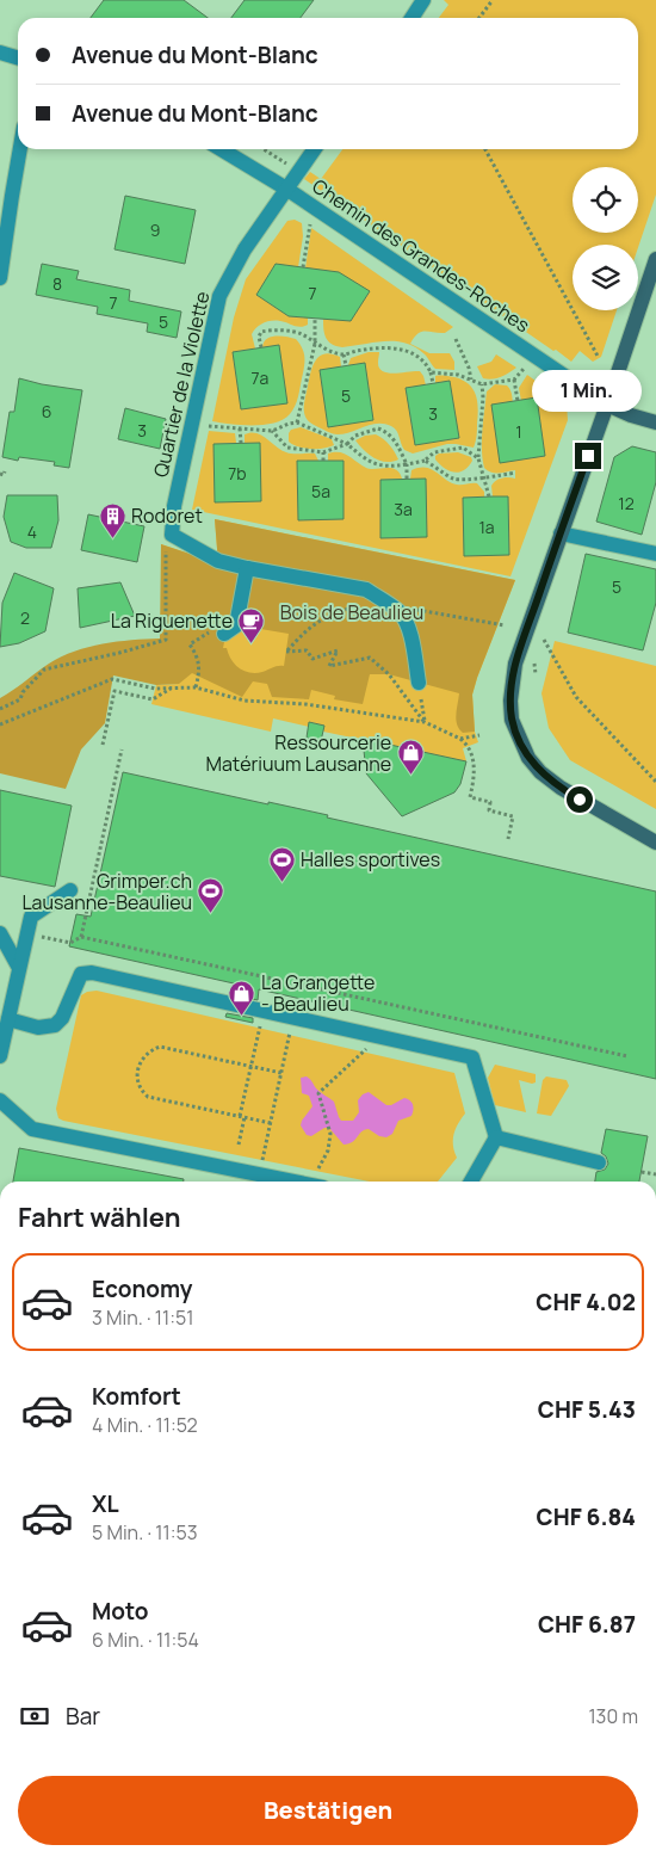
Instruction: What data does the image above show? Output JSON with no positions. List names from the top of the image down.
{
  "streets": {
    "street": ["Chemin des Grandes-Roches", "Quartier de la Violette"]
  },
  "crossings": [
    ["Chemin des Grandes-Roches", "Quartier de la Violette"]
  ],
  "parks": ["Bois de Beaulieu"],
  "places": {
    "building": ["Rodoret"],
    "cafe": ["La Riguenette"],
    "shop": ["Ressourcerie Matériuum Lausanne", "La Grangette - Beaulieu"],
    "sports": ["Halles sportives", "Grimper.ch Lausanne-Beaulieu"]
  },
  "house_numbers": [
    "9",
    "8",
    "7",
    "7",
    "5",
    "7a",
    "5",
    "6",
    "3",
    "3",
    "1",
    "7b",
    "5a",
    "12",
    "3a",
    "1a",
    "4",
    "5",
    "2"
  ],
  "page": {
    "banner": ["Avenue du Mont-Blanc", "Avenue du Mont-Blanc"],
    "bubble": "1 Min.",
    "heading": "Fahrt wählen",
    "list": [
      {
        "name": "Economy",
        "note": "3 Min. · 11:51",
        "value": "CHF 4.02"
      },
      {
        "name": "Komfort",
        "note": "4 Min. · 11:52",
        "value": "CHF 5.43"
      },
      {
        "name": "XL",
        "note": "5 Min. · 11:53",
        "value": "CHF 6.84"
      },
      {
        "name": "Moto",
        "note": "6 Min. · 11:54",
        "value": "CHF 6.87"
      }
    ],
    "pay": ["Bar", "130 m"],
    "buttons": "Bestätigen"
  }
}
